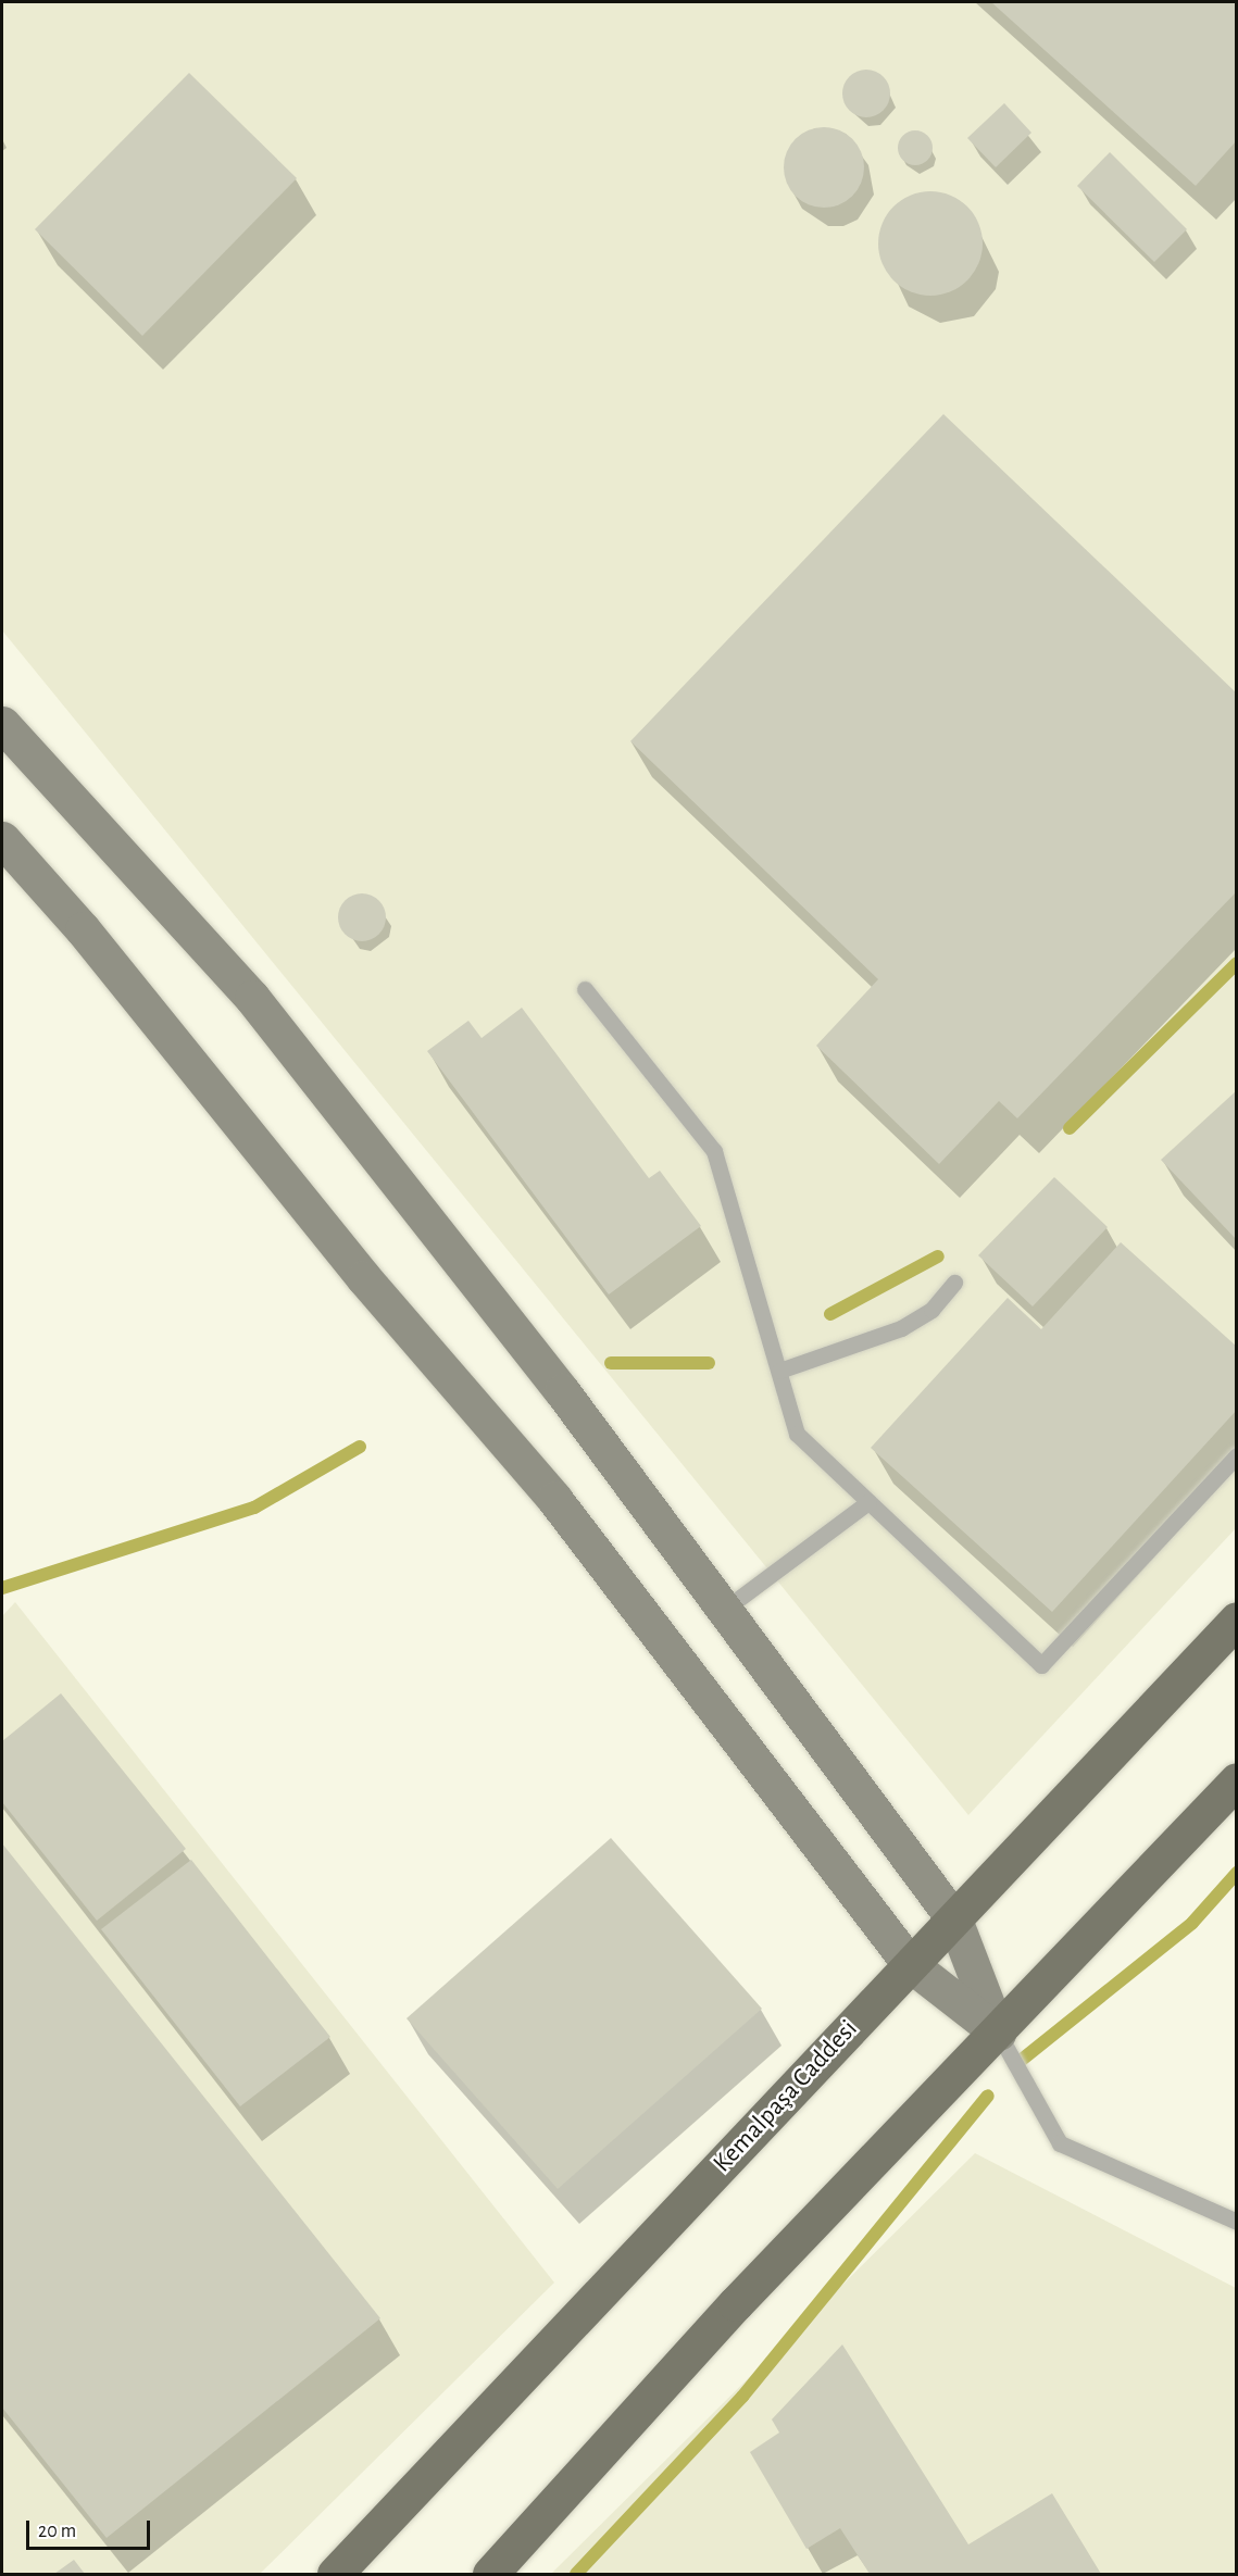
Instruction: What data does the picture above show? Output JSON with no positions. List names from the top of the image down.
{
  "streets": {
    "main road": ["Kemalpaşa Caddesi"]
  },
  "scale_bar": "20 m"
}
